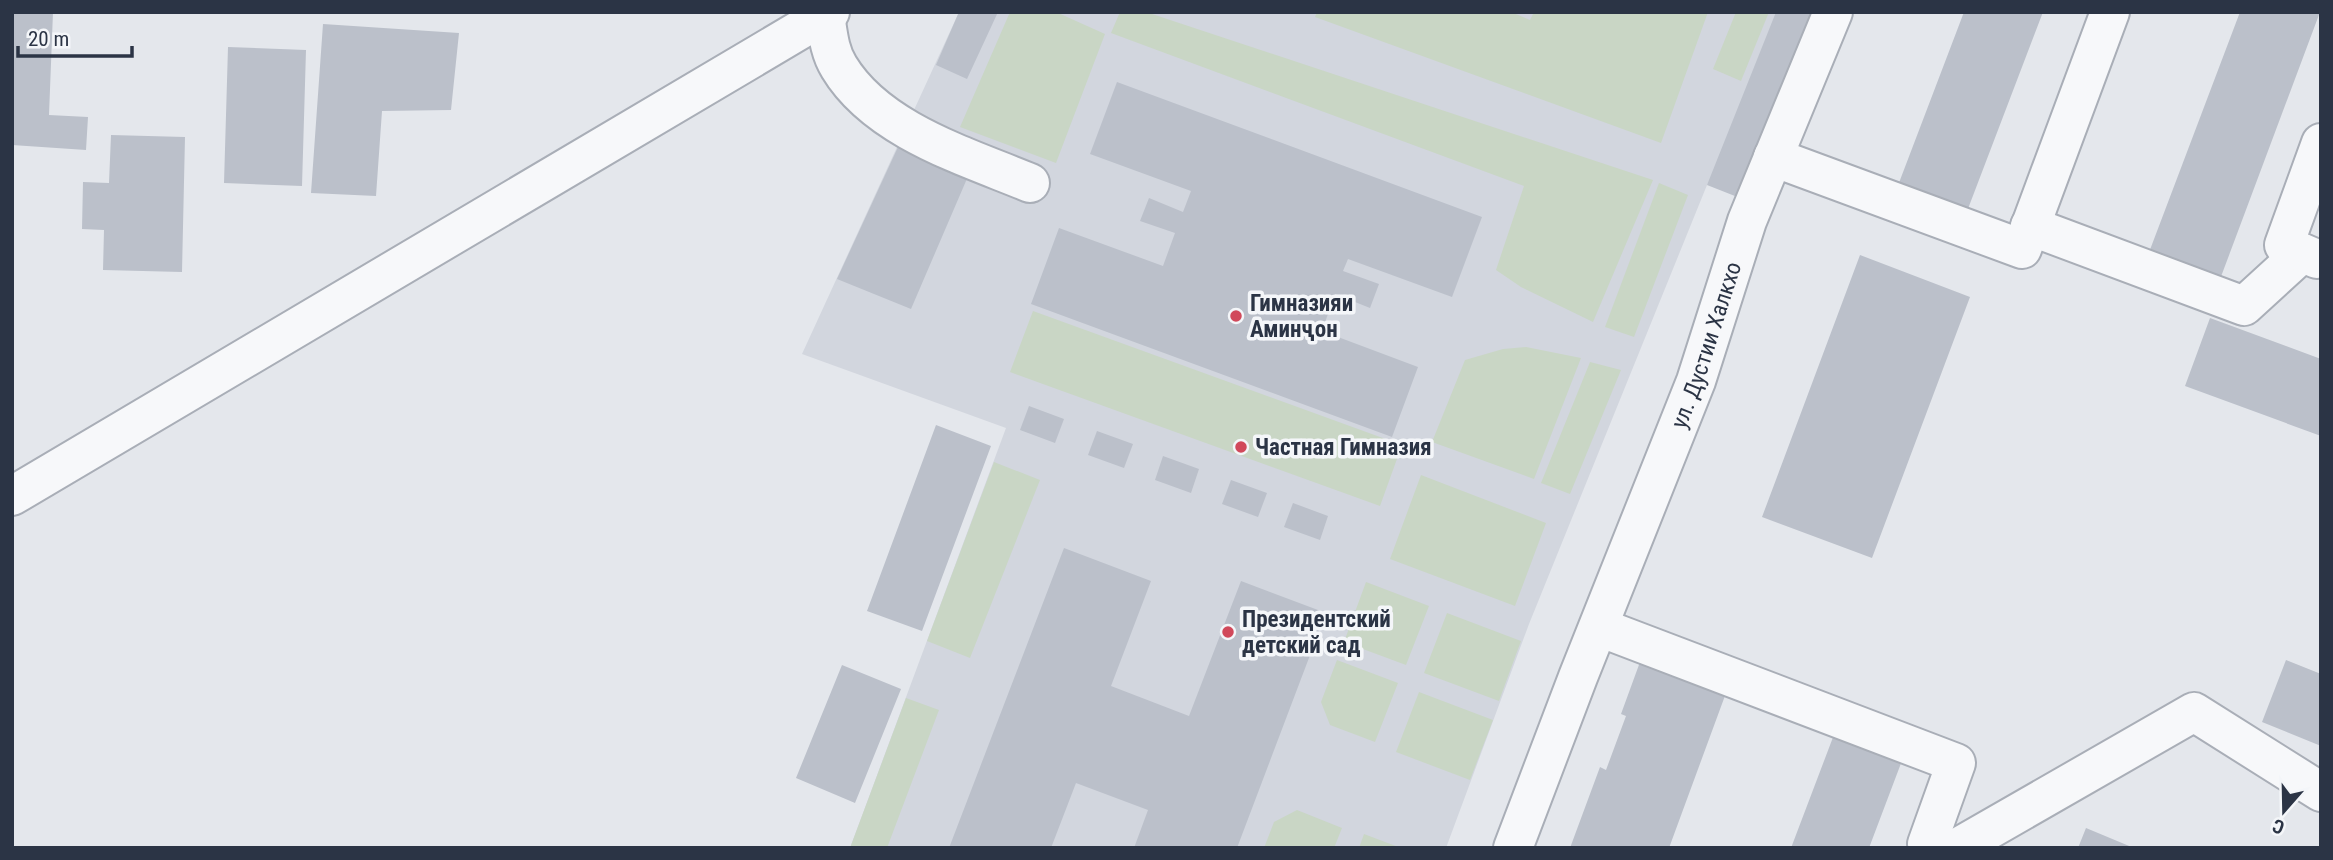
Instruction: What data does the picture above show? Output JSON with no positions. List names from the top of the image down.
{
  "streets": {
    "street": ["ул. Дустии Халкхо"]
  },
  "places": ["Гимназияи Аминҷон", "Частная Гимназия", "Президентский детский сад"],
  "scale_bar": "20 m",
  "north": "bottom"
}
